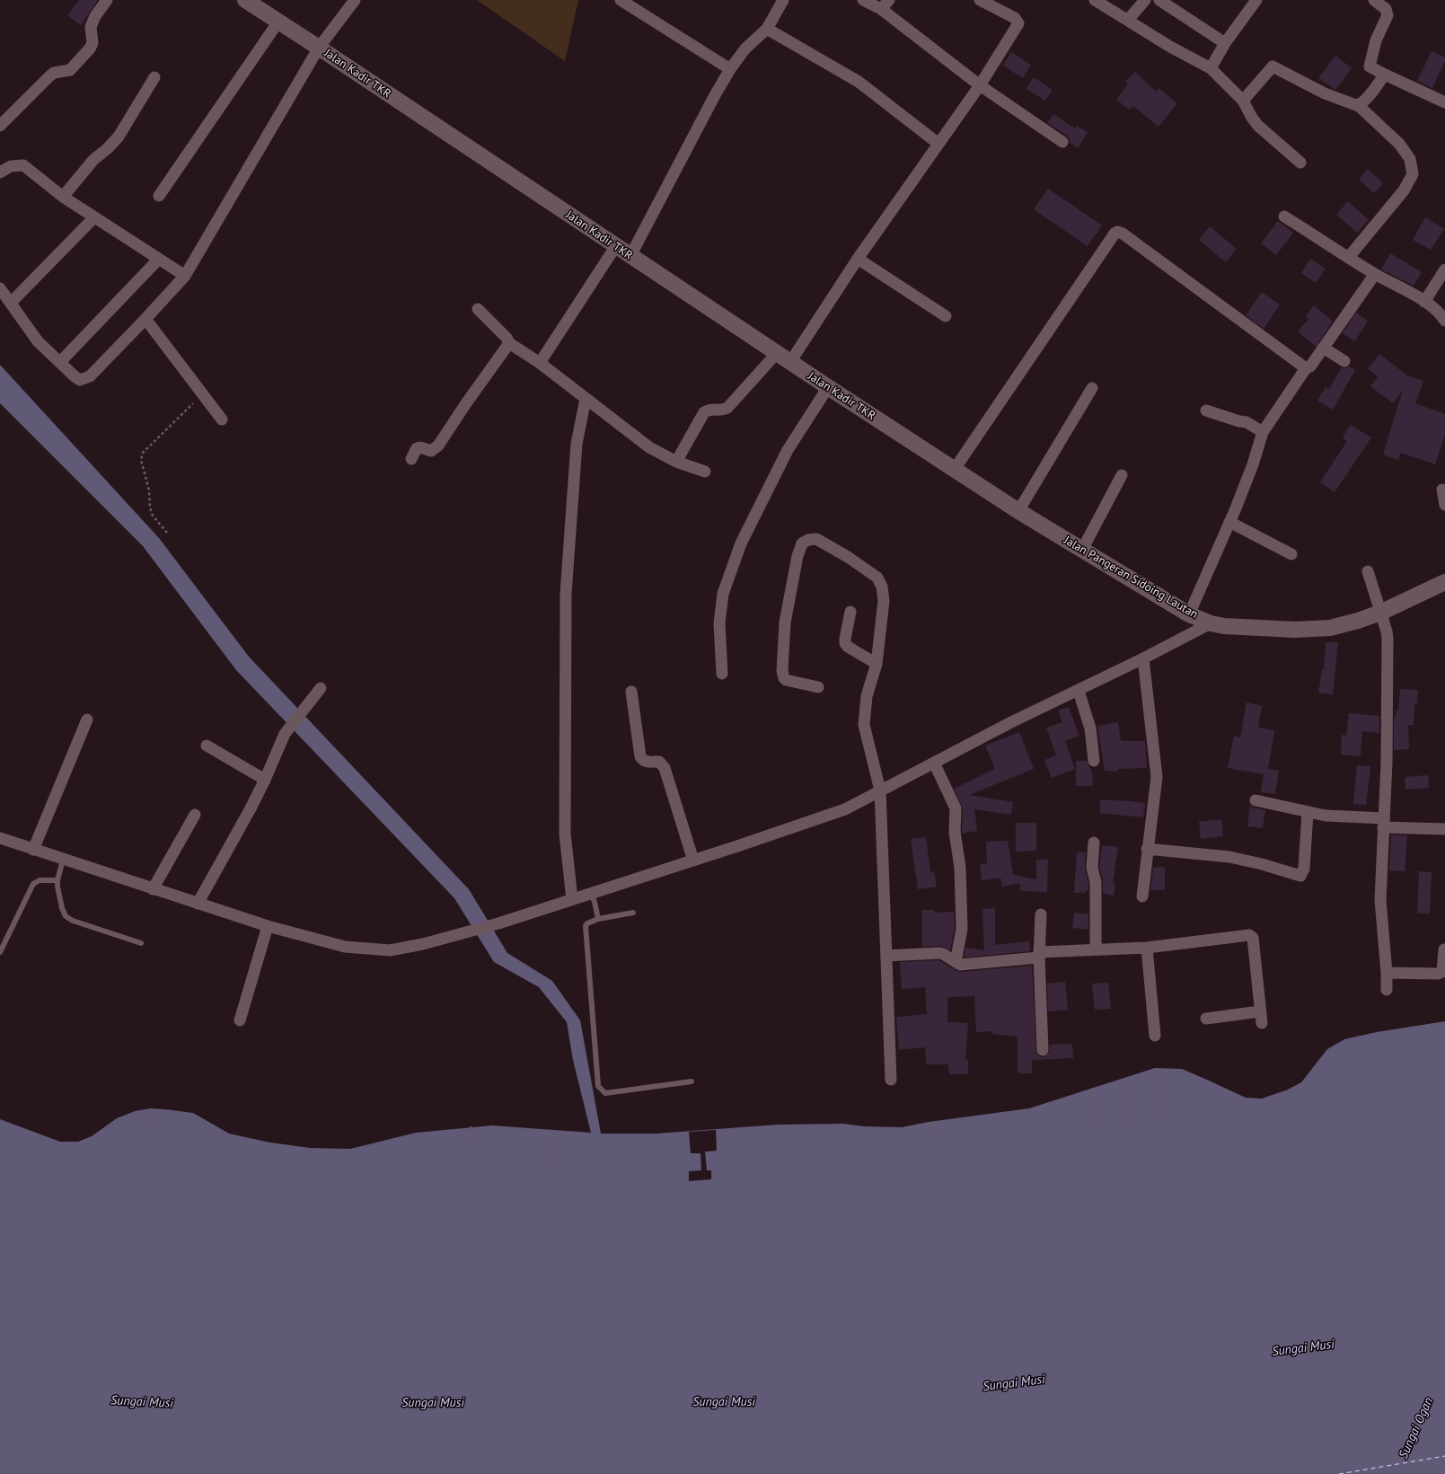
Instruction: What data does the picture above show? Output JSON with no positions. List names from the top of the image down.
{
  "streets": {
    "street": ["Jalan Kadir TKR", "Jalan Pangeran Sidoing Lautan"]
  },
  "crossings": [
    ["Jalan Kadir TKR", "Jalan Pangeran Sidoing Lautan"]
  ],
  "water": ["Sungai Musi", "Sungai Ogan"]
}
